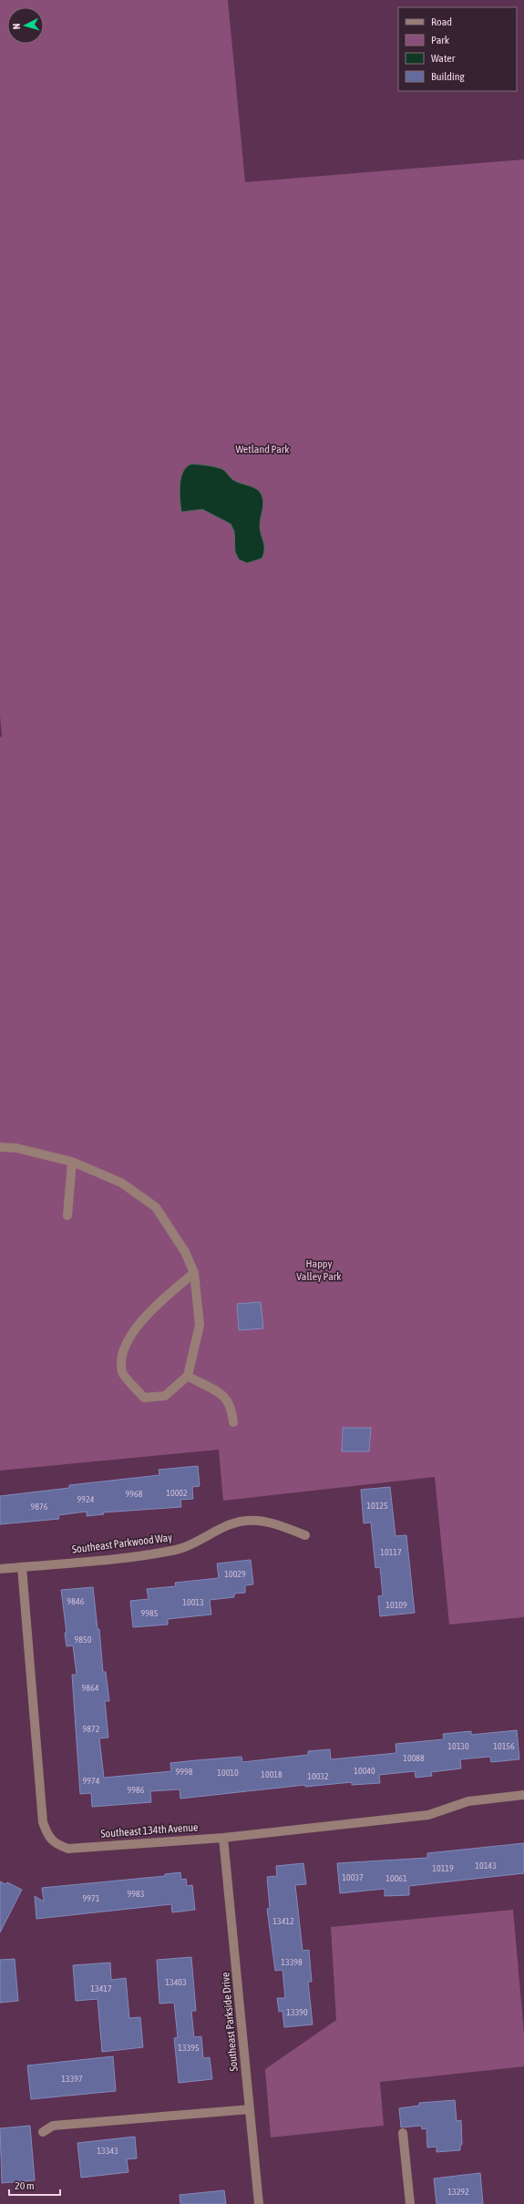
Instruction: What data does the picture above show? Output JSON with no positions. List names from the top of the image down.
{
  "streets": {
    "street": ["Southeast Parkwood Way", "Southeast 134th Avenue", "Southeast Parkside Drive"]
  },
  "crossings": [
    ["Southeast Parkwood Way", "Southeast 134th Avenue"],
    ["Southeast 134th Avenue", "Southeast Parkside Drive"]
  ],
  "parks": ["Wetland Park", "Happy Valley Park"],
  "house_numbers": [
    "10002",
    "9968",
    "9924",
    "10125",
    "9876",
    "10117",
    "10029",
    "9846",
    "10013",
    "10109",
    "9985",
    "9850",
    "9864",
    "9872",
    "10130",
    "10156",
    "10088",
    "10040",
    "9998",
    "10010",
    "10018",
    "10032",
    "9974",
    "9986",
    "10143",
    "10119",
    "10037",
    "10061",
    "9983",
    "9971",
    "13412",
    "13398",
    "13403",
    "13417",
    "13390",
    "13395",
    "13397",
    "13343",
    "13292"
  ],
  "legend": [
    "Road",
    "Park",
    "Water",
    "Building"
  ],
  "scale_bar": "20 m",
  "north": "left"
}
